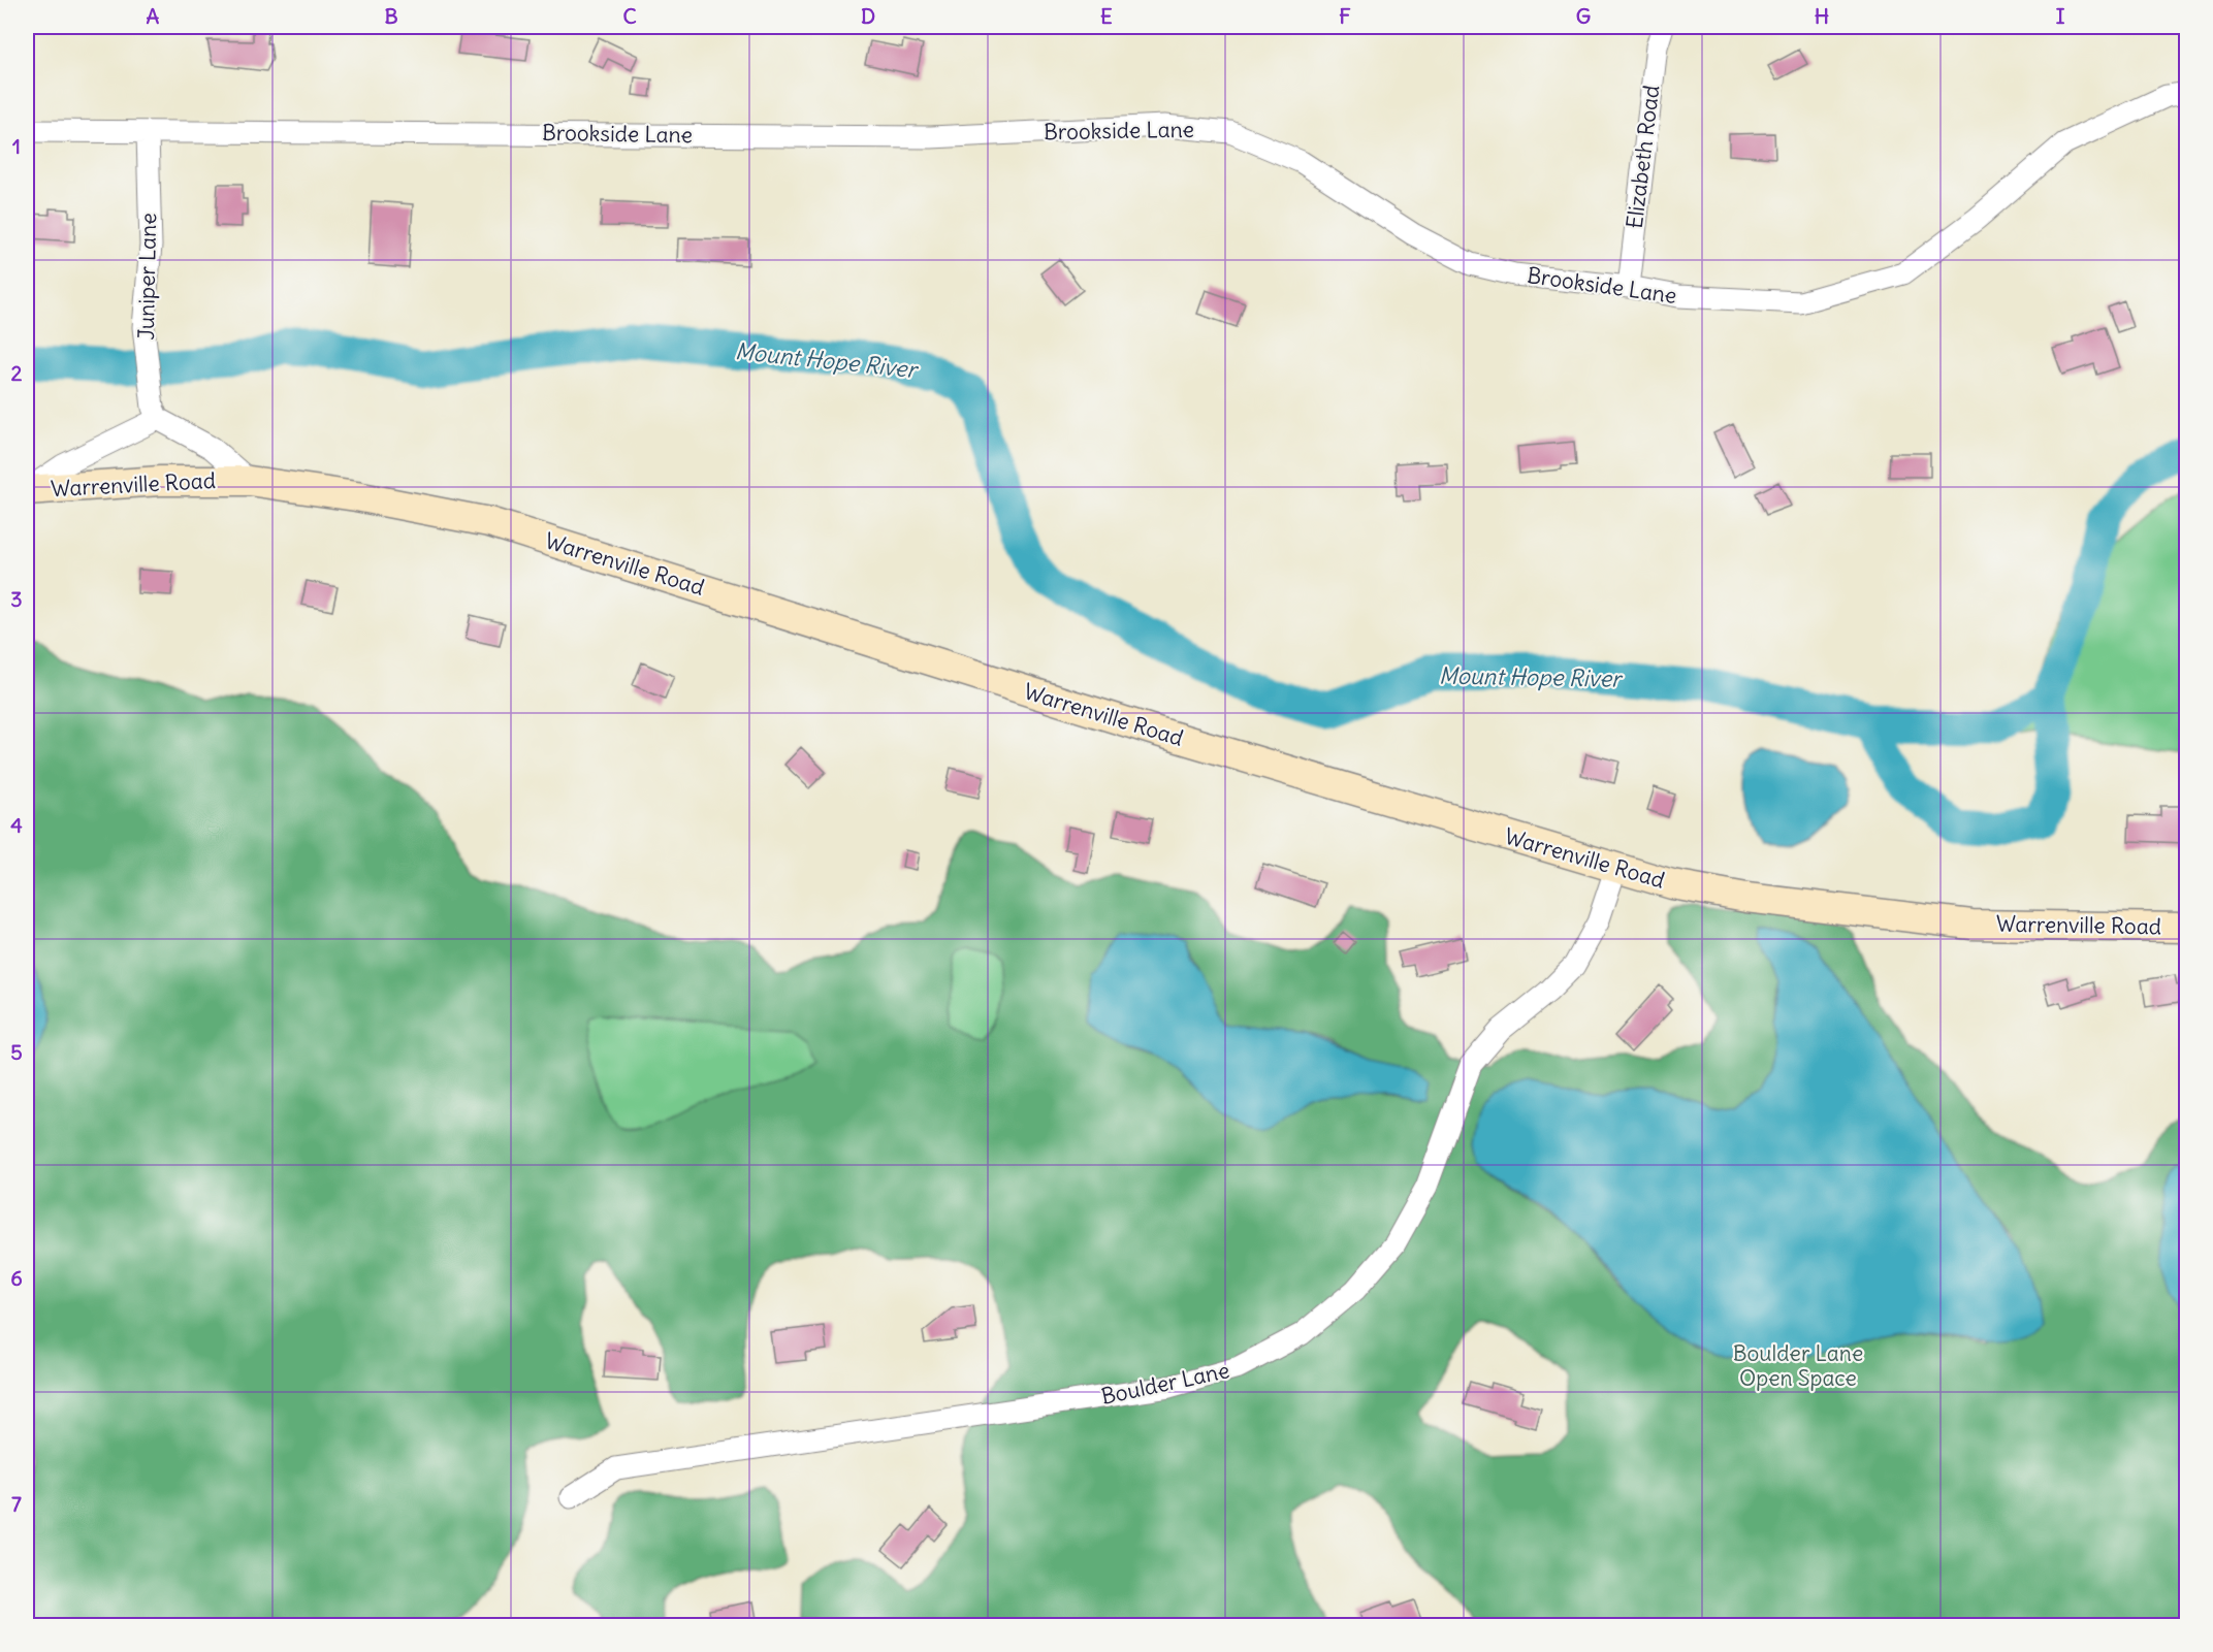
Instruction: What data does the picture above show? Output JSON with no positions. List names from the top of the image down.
{
  "streets": {
    "main road": ["Warrenville Road"],
    "street": [
      "Brookside Lane",
      "Elizabeth Road",
      "Juniper Lane",
      "Boulder Lane"
    ]
  },
  "crossings": [
    ["Brookside Lane", "Elizabeth Road"],
    ["Brookside Lane", "Juniper Lane"],
    ["Warrenville Road", "Boulder Lane"]
  ],
  "water": ["Mount Hope River"],
  "parks": ["Boulder Lane Open Space"],
  "grid": {
    "columns": [
      "A",
      "B",
      "C",
      "D",
      "E",
      "F",
      "G",
      "H",
      "I"
    ],
    "rows": [
      "1",
      "2",
      "3",
      "4",
      "5",
      "6",
      "7"
    ]
  }
}
